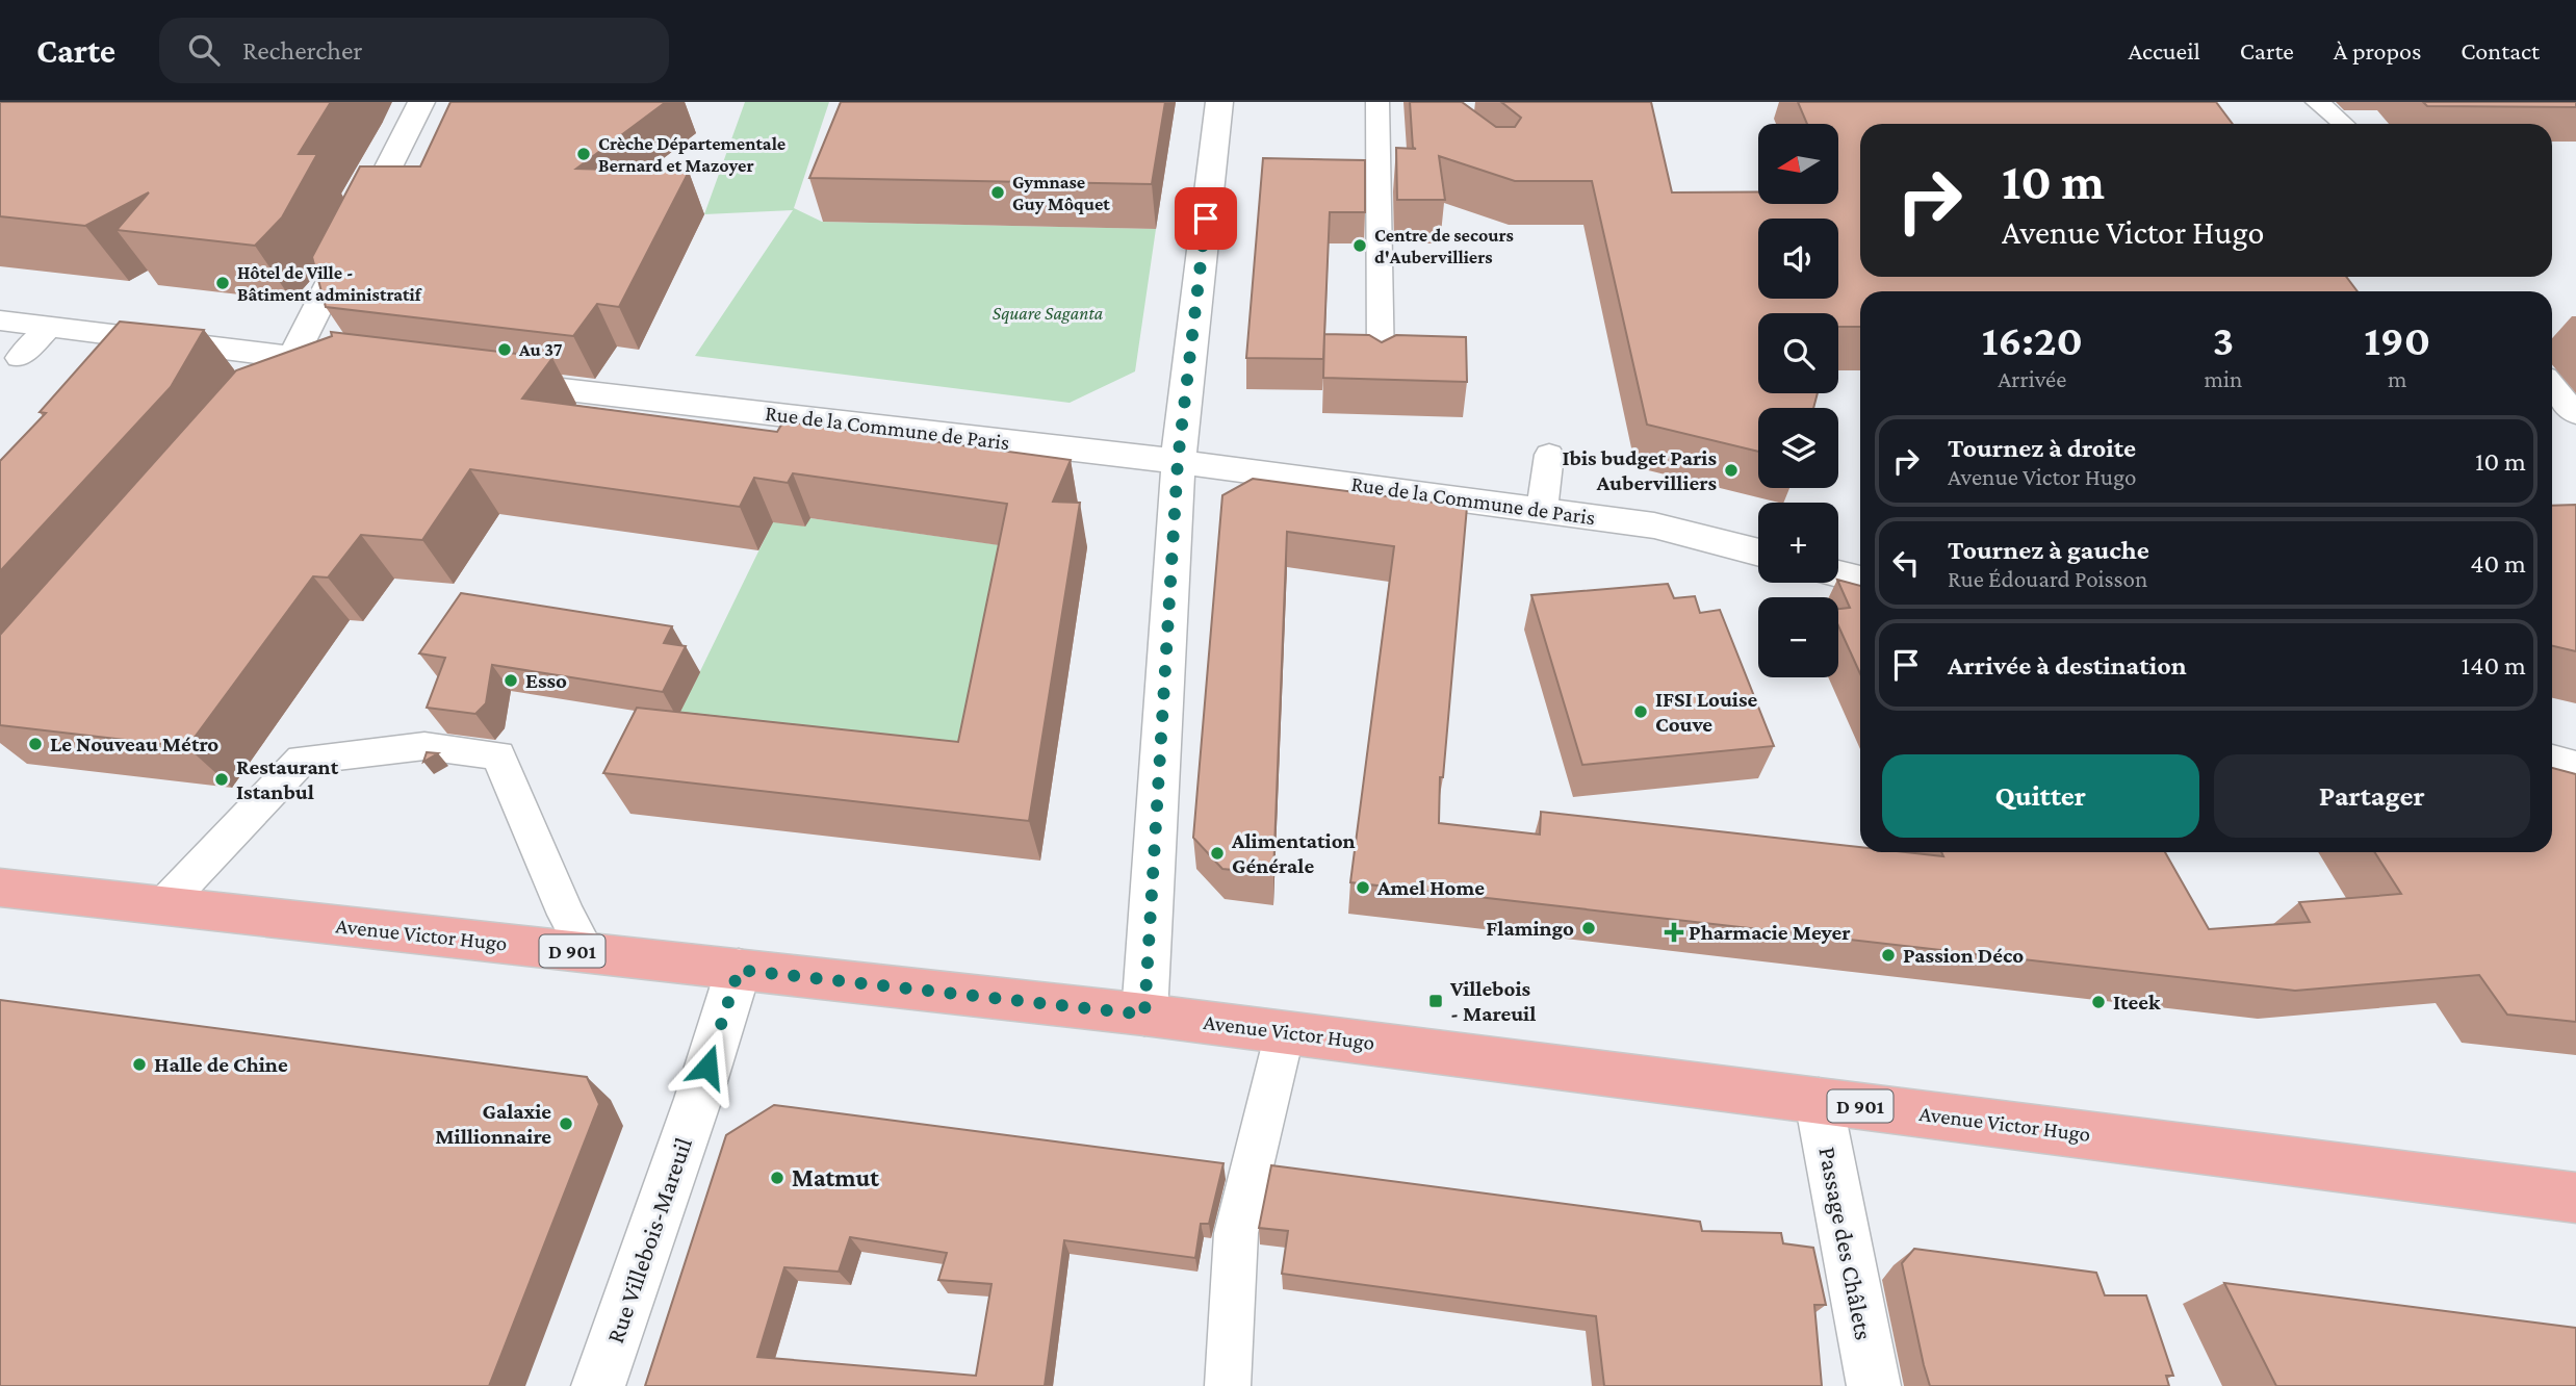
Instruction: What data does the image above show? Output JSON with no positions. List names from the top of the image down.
{
  "streets": {
    "main road": ["Avenue Victor Hugo", "D 901"],
    "street": ["Rue de la Commune de Paris", "Rue Villebois-Mareuil", "Passage des Châlets"]
  },
  "crossings": [
    ["Avenue Victor Hugo", "Rue Villebois-Mareuil"],
    ["Avenue Victor Hugo", "Passage des Châlets"]
  ],
  "parks": ["Square Saganta"],
  "places": {
    "other": [
      "Crèche Départementale Bernard et Mazoyer",
      "Gymnase Guy Môquet",
      "Centre de secours d'Aubervilliers",
      "Hôtel de Ville - Bâtiment administratif",
      "Au 37",
      "Ibis budget Paris Aubervilliers",
      "Esso",
      "IFSI Louise Couve",
      "Le Nouveau Métro",
      "Restaurant Istanbul",
      "Alimentation Générale",
      "Amel Home",
      "Flamingo",
      "Passion Déco",
      "Iteek",
      "Halle de Chine",
      "Galaxie Millionnaire",
      "Matmut"
    ],
    "health": ["Pharmacie Meyer"],
    "transit": ["Villebois - Mareuil"]
  },
  "north": "left",
  "page": {
    "header": "Carte",
    "search": "Rechercher",
    "nav": [
      "Accueil",
      "Carte",
      "À propos",
      "Contact"
    ],
    "map_buttons": ["+", "−"],
    "turn": ["10 m", "Avenue Victor Hugo"],
    "eta": [
      "16:20",
      "Arrivée",
      "3",
      "min",
      "190",
      "m"
    ],
    "list": [
      {
        "name": "Tournez à droite",
        "note": "Avenue Victor Hugo",
        "value": "10 m"
      },
      {
        "name": "Tournez à gauche",
        "note": "Rue Édouard Poisson",
        "value": "40 m"
      },
      {
        "name": "Arrivée à destination",
        "value": "140 m"
      }
    ],
    "buttons": ["Quitter", "Partager"]
  }
}
